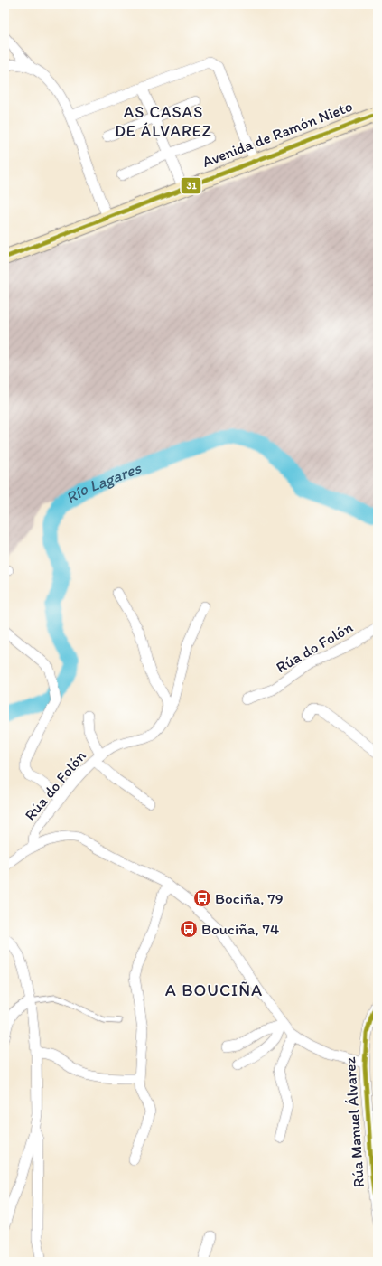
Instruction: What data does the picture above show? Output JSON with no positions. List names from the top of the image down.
{
  "streets": {
    "main road": ["Avenida de Ramón Nieto"],
    "street": ["Rúa do Folón", "Rúa Manuel Álvarez"]
  },
  "districts": ["AS CASAS DE ÁLVAREZ", "A BOUCIÑA"],
  "water": ["Río Lagares"],
  "places": {
    "bus stop": ["Bociña, 79", "Bouciña, 74"]
  },
  "lines": ["transit line 31"]
}
